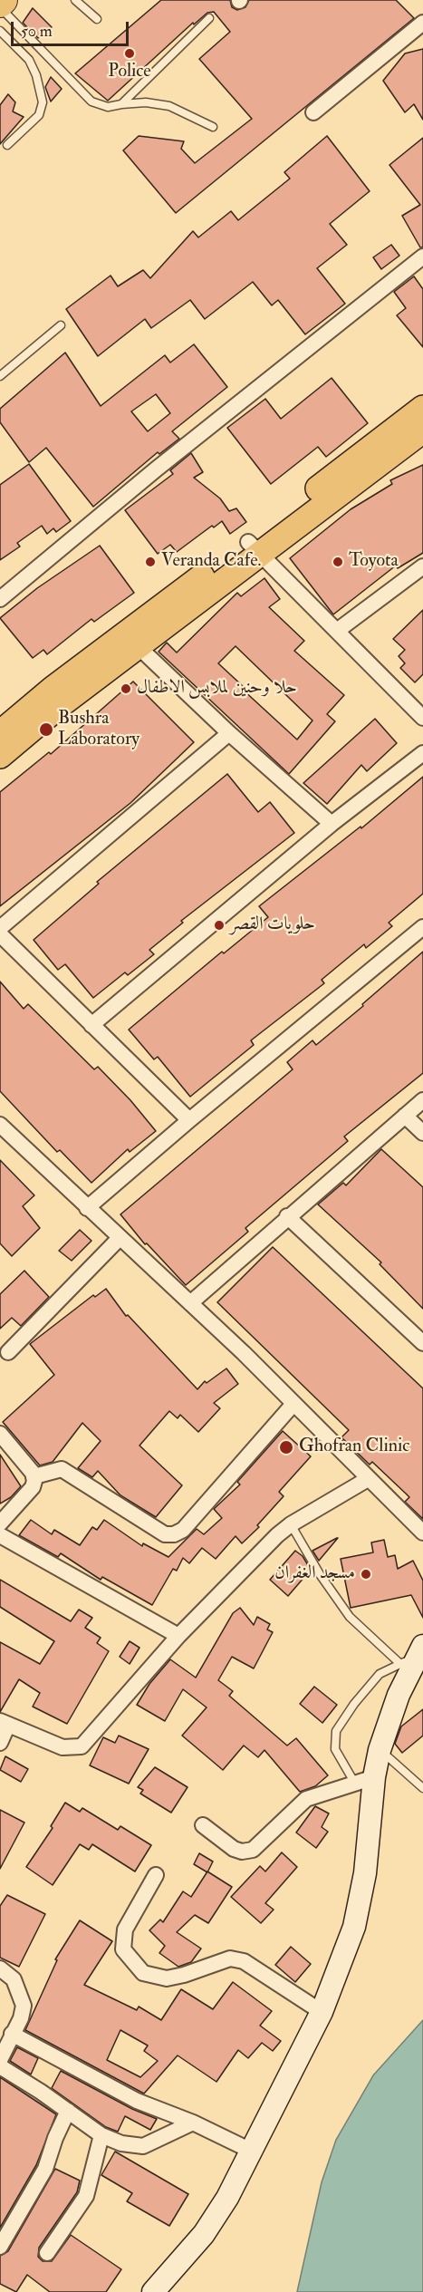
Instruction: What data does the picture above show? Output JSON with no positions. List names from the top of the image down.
{
  "places": [
    "Police",
    "Veranda Cafe.",
    "Toyota",
    "حلا وحنين لملابس الاطفال",
    "Bushra Laboratory",
    "حلويات القصر",
    "Ghofran Clinic",
    "مسجد الغفران"
  ],
  "scale_bar": "50 m"
}
